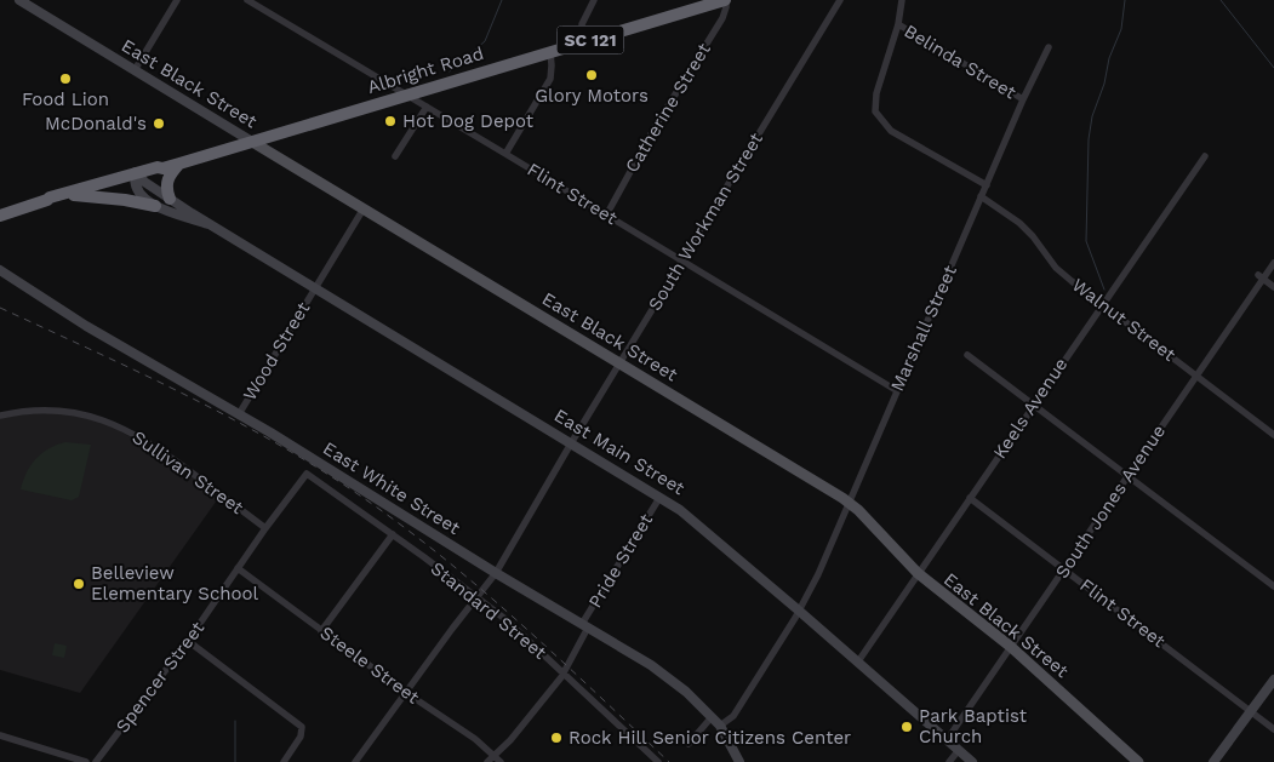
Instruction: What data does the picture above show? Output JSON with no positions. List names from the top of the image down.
{
  "streets": {
    "highway": ["SC 121", "Albright Road"],
    "main road": ["East Black Street"],
    "street": [
      "Belinda Street",
      "Catherine Street",
      "Flint Street",
      "South Workman Street",
      "Walnut Street",
      "Marshall Street",
      "Wood Street",
      "Keels Avenue",
      "East Main Street",
      "Sullivan Street",
      "East White Street",
      "South Jones Avenue",
      "Pride Street",
      "Standard Street",
      "Steele Street",
      "Spencer Street"
    ]
  },
  "crossings": [
    ["Belinda Street", "Marshall Street"],
    ["Albright Road", "East Black Street"],
    ["Albright Road", "Catherine Street"],
    ["Albright Road", "Flint Street"],
    ["Albright Road", "East Main Street"],
    ["East Black Street", "South Workman Street"],
    ["East Black Street", "Marshall Street"],
    ["East Black Street", "Wood Street"],
    ["East Black Street", "Keels Avenue"],
    ["East Black Street", "South Jones Avenue"],
    ["Catherine Street", "Flint Street"],
    ["Flint Street", "South Workman Street"],
    ["Flint Street", "Marshall Street"],
    ["Flint Street", "Keels Avenue"],
    ["Flint Street", "South Jones Avenue"],
    ["South Workman Street", "East Main Street"],
    ["South Workman Street", "East White Street"],
    ["South Workman Street", "Standard Street"],
    ["South Workman Street", "Steele Street"],
    ["Walnut Street", "Marshall Street"],
    ["Walnut Street", "Keels Avenue"],
    ["Walnut Street", "South Jones Avenue"],
    ["Marshall Street", "East Main Street"],
    ["Marshall Street", "East White Street"],
    ["Wood Street", "East Main Street"],
    ["Wood Street", "East White Street"],
    ["Keels Avenue", "East Main Street"],
    ["East Main Street", "South Jones Avenue"],
    ["East Main Street", "Pride Street"],
    ["Sullivan Street", "Spencer Street"],
    ["East White Street", "Pride Street"],
    ["Pride Street", "Standard Street"],
    ["Pride Street", "Steele Street"],
    ["Standard Street", "Spencer Street"],
    ["Steele Street", "Spencer Street"]
  ],
  "places": [
    "Glory Motors",
    "Food Lion",
    "Hot Dog Depot",
    "McDonald's",
    "Belleview Elementary School",
    "Park Baptist Church",
    "Rock Hill Senior Citizens Center"
  ]
}
